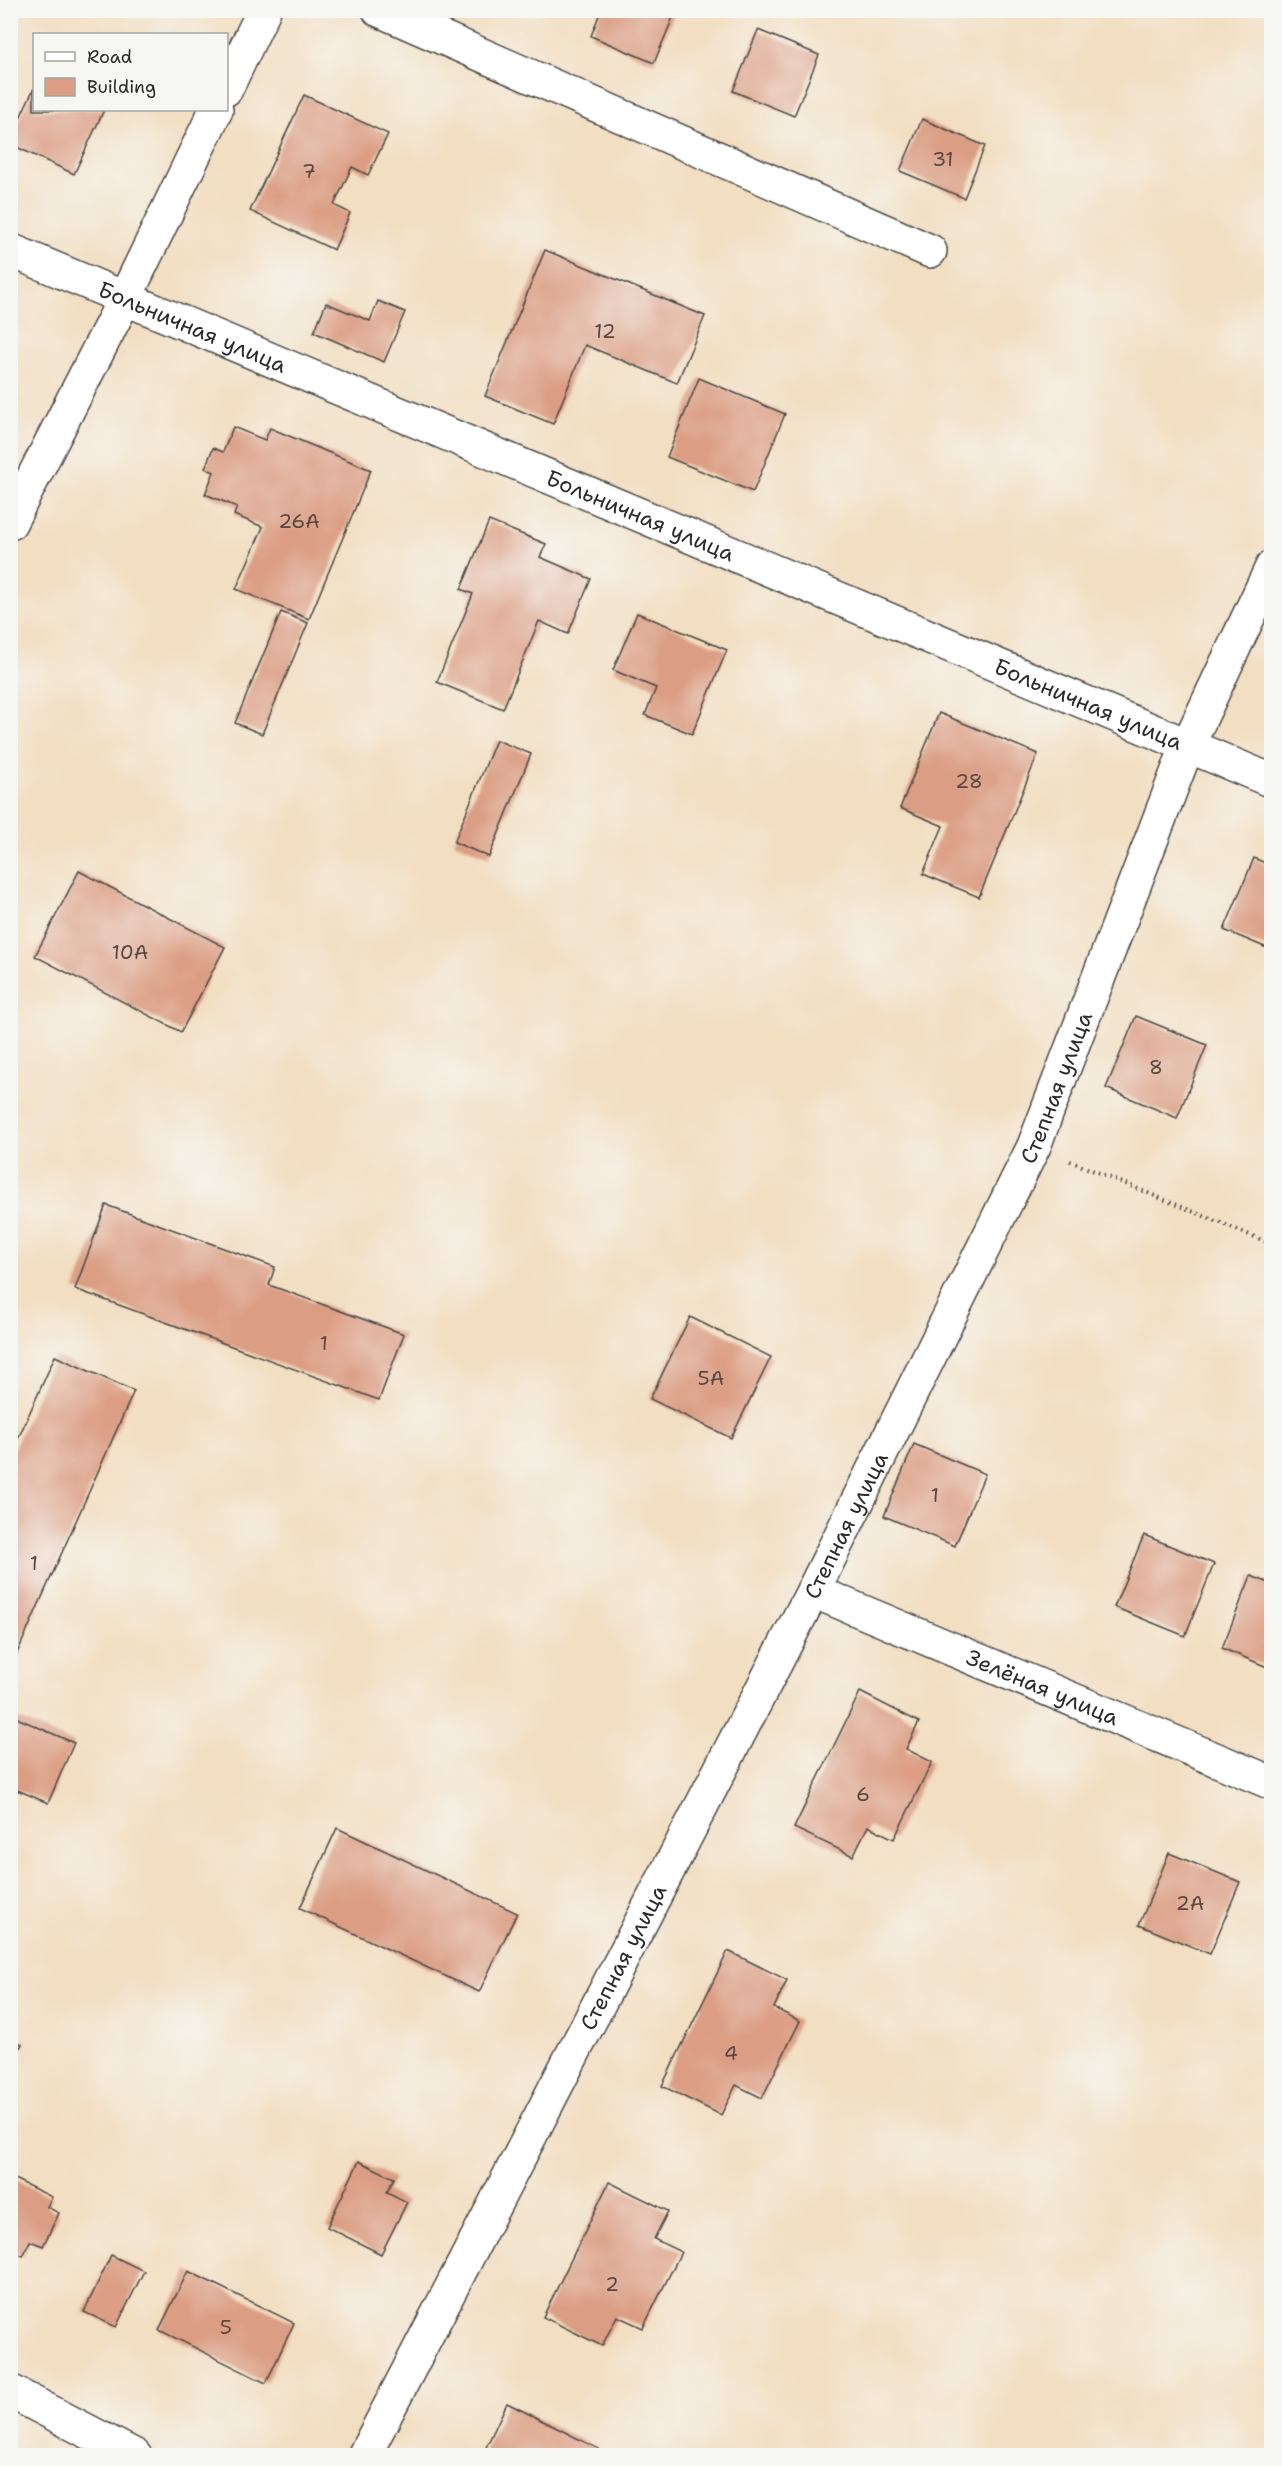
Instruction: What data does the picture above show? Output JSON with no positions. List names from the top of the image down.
{
  "streets": {
    "street": ["Больничная улица", "Степная улица", "Зелёная улица"]
  },
  "crossings": [
    ["Больничная улица", "Степная улица"],
    ["Степная улица", "Зелёная улица"]
  ],
  "house_numbers": [
    "31",
    "7",
    "12",
    "26А",
    "28",
    "10А",
    "8",
    "1",
    "5А",
    "1",
    "1",
    "6",
    "2А",
    "4",
    "2",
    "5"
  ],
  "legend": ["Road", "Building"]
}
